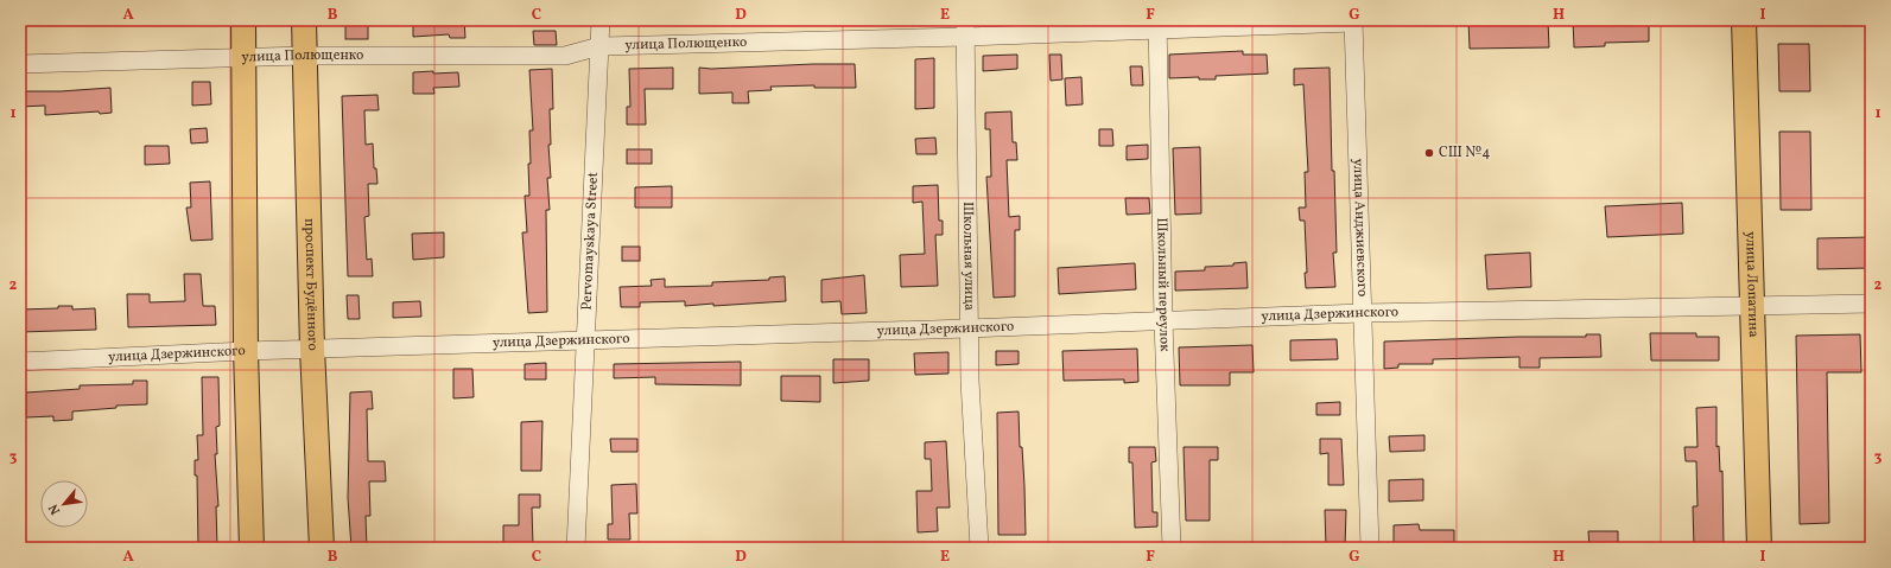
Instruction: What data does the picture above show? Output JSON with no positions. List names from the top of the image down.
{
  "streets": {
    "main road": ["улица Лопатина", "проспект Будённого"],
    "street": [
      "улица Полющенко",
      "улица Анджиевского",
      "Pervomayskaya Street",
      "Школьная улица",
      "Школьный переулок",
      "улица Дзержинского"
    ]
  },
  "crossings": [
    ["улица Полющенко", "улица Анджиевского"],
    ["улица Полющенко", "Pervomayskaya Street"],
    ["улица Полющенко", "Школьная улица"],
    ["улица Полющенко", "проспект Будённого"],
    ["улица Полющенко", "Школьный переулок"],
    ["улица Анджиевского", "улица Дзержинского"],
    ["Pervomayskaya Street", "улица Дзержинского"],
    ["Школьная улица", "улица Дзержинского"],
    ["улица Лопатина", "улица Дзержинского"],
    ["проспект Будённого", "улица Дзержинского"],
    ["Школьный переулок", "улица Дзержинского"]
  ],
  "places": ["СШ №4"],
  "north": "bottom left",
  "grid": {
    "columns": [
      "A",
      "B",
      "C",
      "D",
      "E",
      "F",
      "G",
      "H",
      "I"
    ],
    "rows": ["1", "2", "3"]
  }
}
